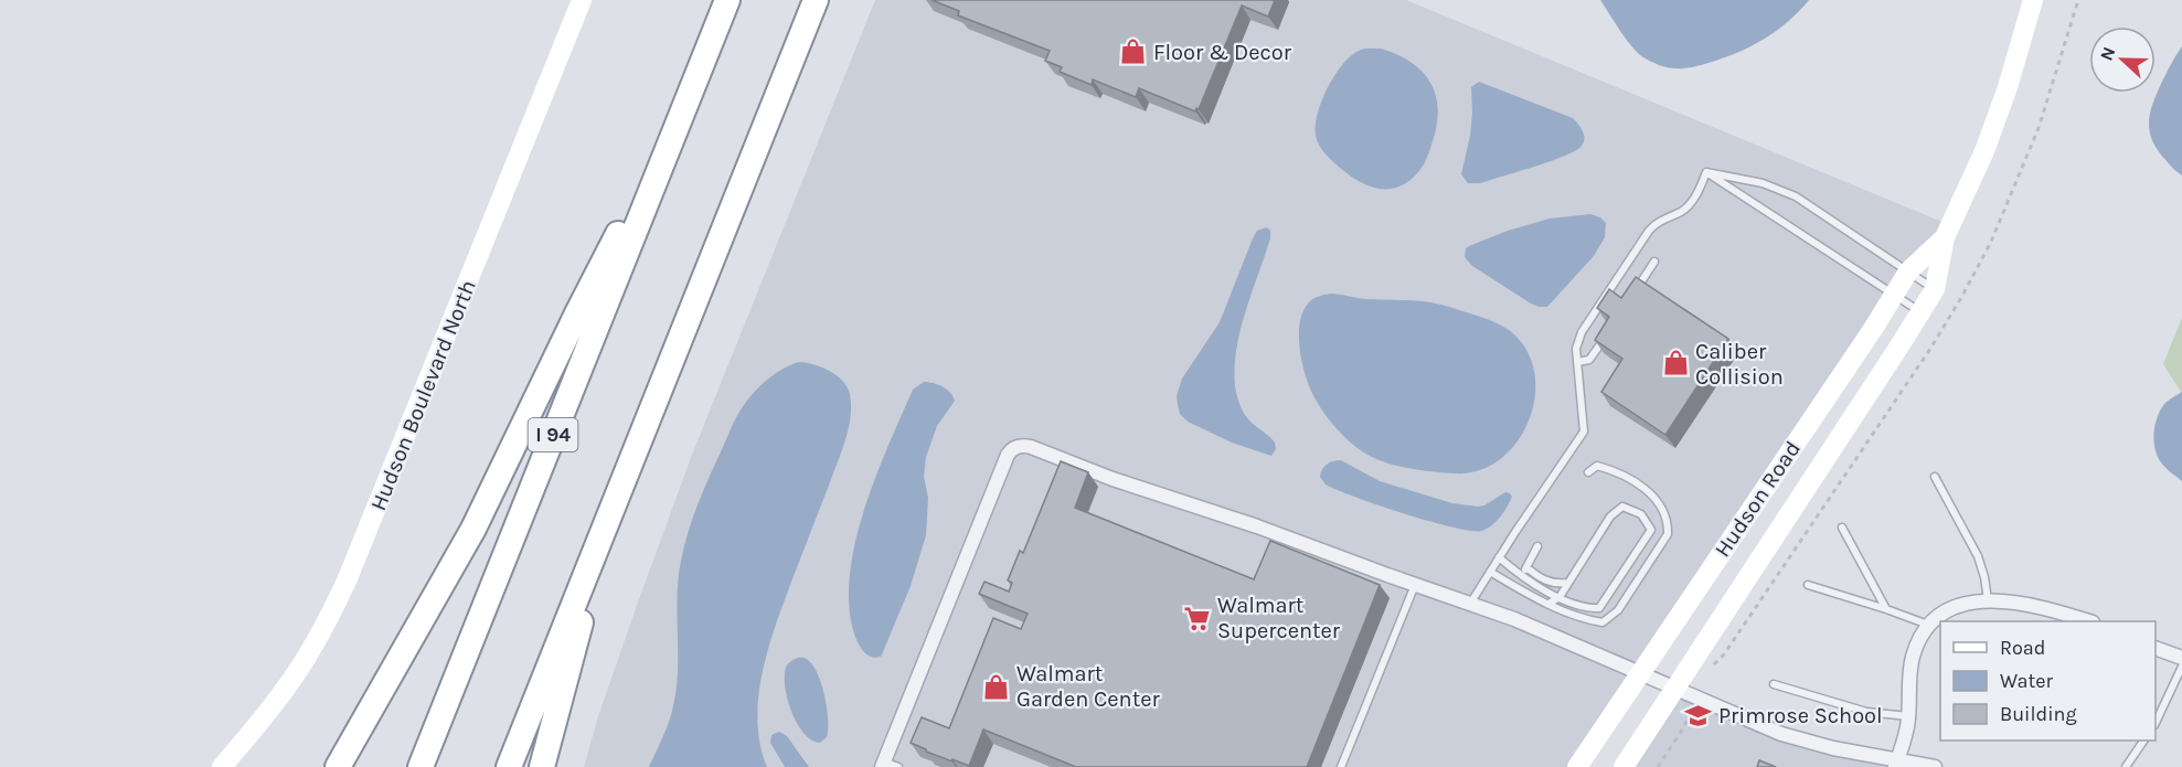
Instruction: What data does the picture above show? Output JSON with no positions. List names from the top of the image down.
{
  "streets": {
    "highway": ["I 94"],
    "street": ["Hudson Boulevard North", "Hudson Road"]
  },
  "places": {
    "shop": ["Floor & Decor", "Caliber Collision", "Walmart Garden Center"],
    "supermarket": ["Walmart Supercenter"],
    "school or university": ["Primrose School"]
  },
  "legend": ["Road", "Water", "Building"],
  "north": "left"
}
